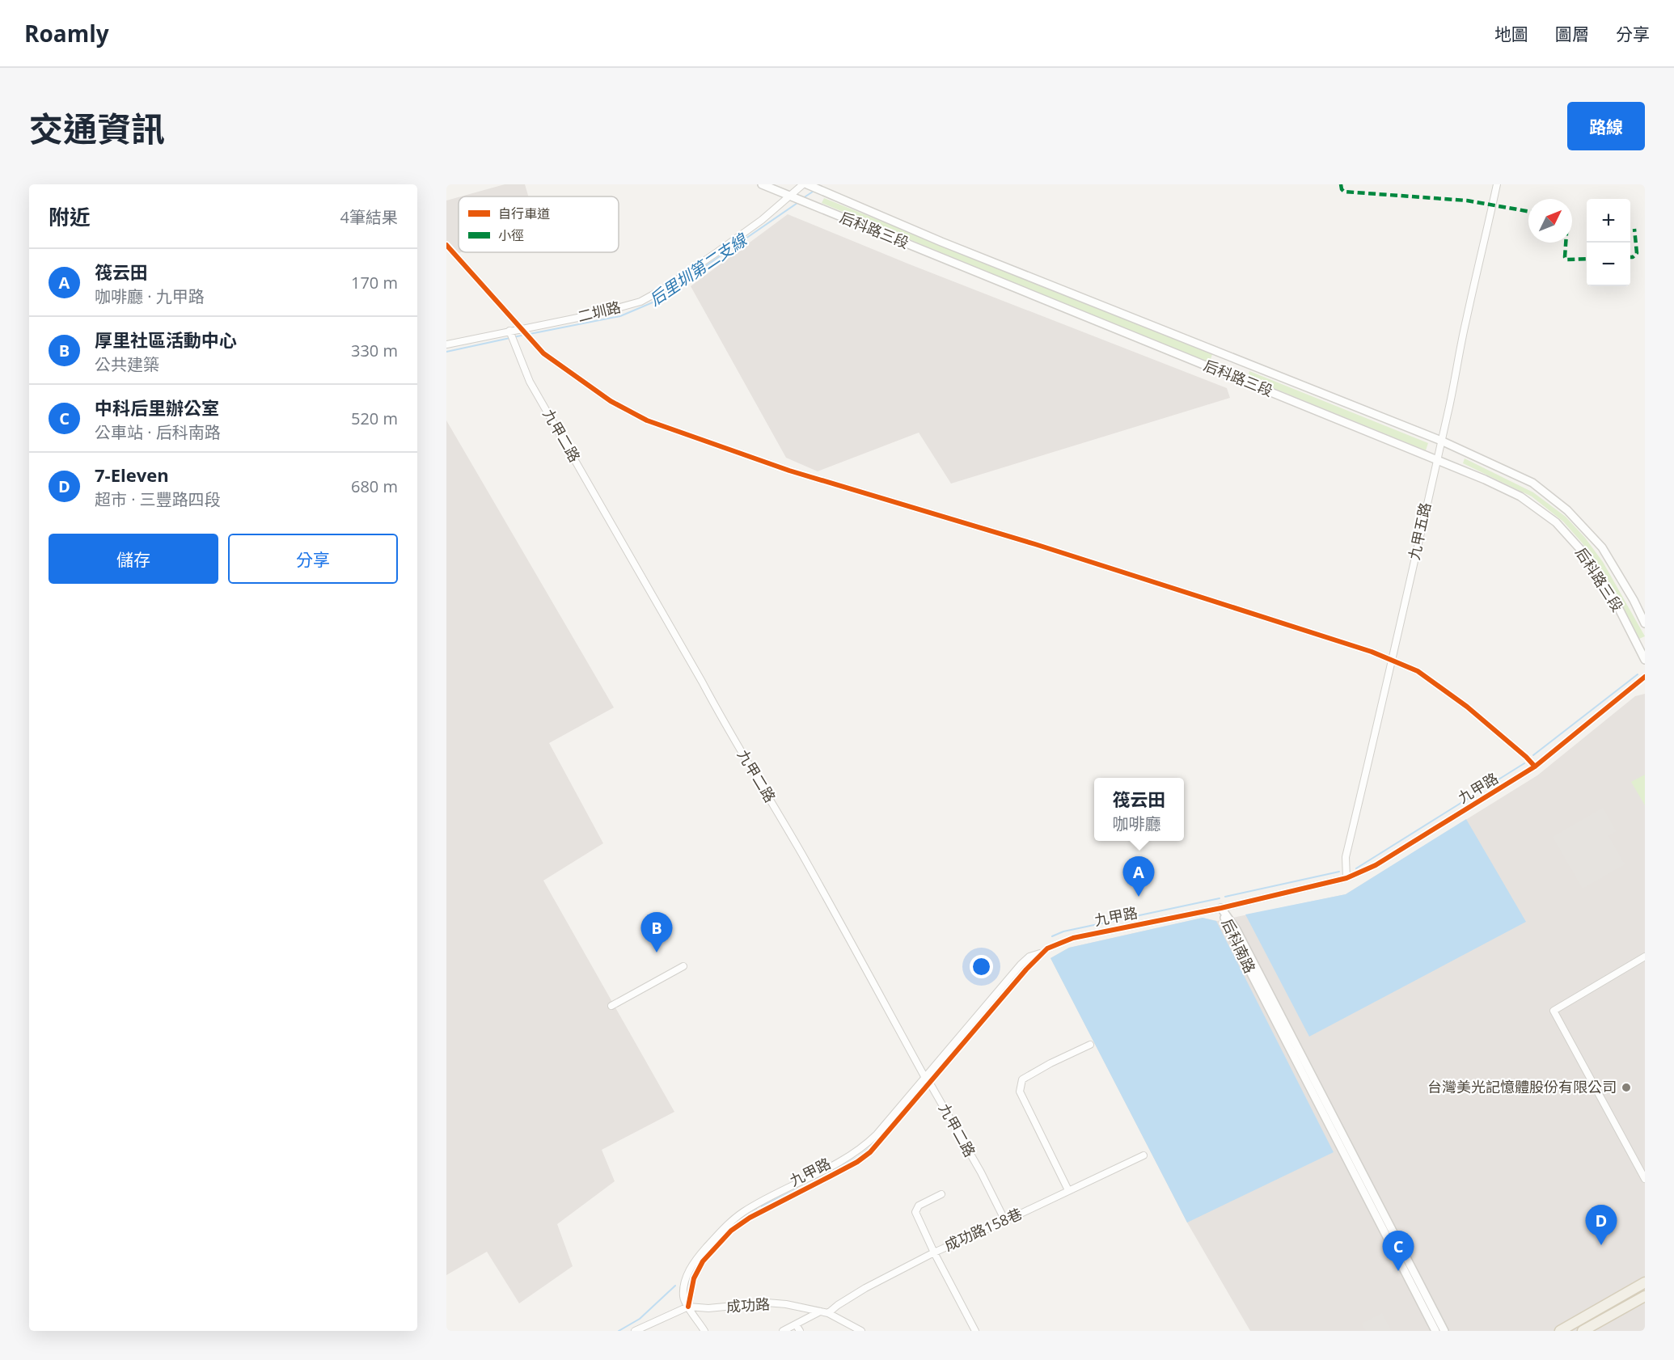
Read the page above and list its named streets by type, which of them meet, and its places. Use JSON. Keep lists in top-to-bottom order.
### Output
{
  "streets": {
    "street": [
      "后科路三段",
      "二圳路",
      "九甲二路",
      "九甲五路",
      "九甲路",
      "后科南路",
      "成功路158巷",
      "成功路"
    ]
  },
  "crossings": [
    ["后科路三段", "二圳路"],
    ["后科路三段", "九甲五路"],
    ["二圳路", "九甲二路"],
    ["九甲二路", "九甲路"],
    ["九甲二路", "成功路158巷"],
    ["九甲五路", "九甲路"],
    ["九甲路", "后科南路"],
    ["九甲路", "成功路"],
    ["成功路158巷", "成功路"]
  ],
  "water": ["后里圳第二支線"],
  "places": ["台灣美光記憶體股份有限公司"],
  "legend": ["自行車道", "小徑"],
  "north": "top right",
  "page": {
    "header": "Roamly",
    "nav": ["地圖", "圖層", "分享"],
    "title": "交通資訊",
    "buttons": [
      "路線",
      ["儲存", "分享"]
    ],
    "heading": ["附近", "4筆結果"],
    "map_buttons": ["+", "−"],
    "list": [
      {
        "mark": "A",
        "name": "筏云田",
        "note": "咖啡廳 · 九甲路",
        "value": "170 m"
      },
      {
        "mark": "B",
        "name": "厚里社區活動中心",
        "note": "公共建築",
        "value": "330 m"
      },
      {
        "mark": "C",
        "name": "中科后里辦公室",
        "note": "公車站 · 后科南路",
        "value": "520 m"
      },
      {
        "mark": "D",
        "name": "7-Eleven",
        "note": "超市 · 三豐路四段",
        "value": "680 m"
      }
    ],
    "popup": ["筏云田", "咖啡廳"],
    "pins": [
      "A",
      "B",
      "D",
      "C"
    ]
  }
}
